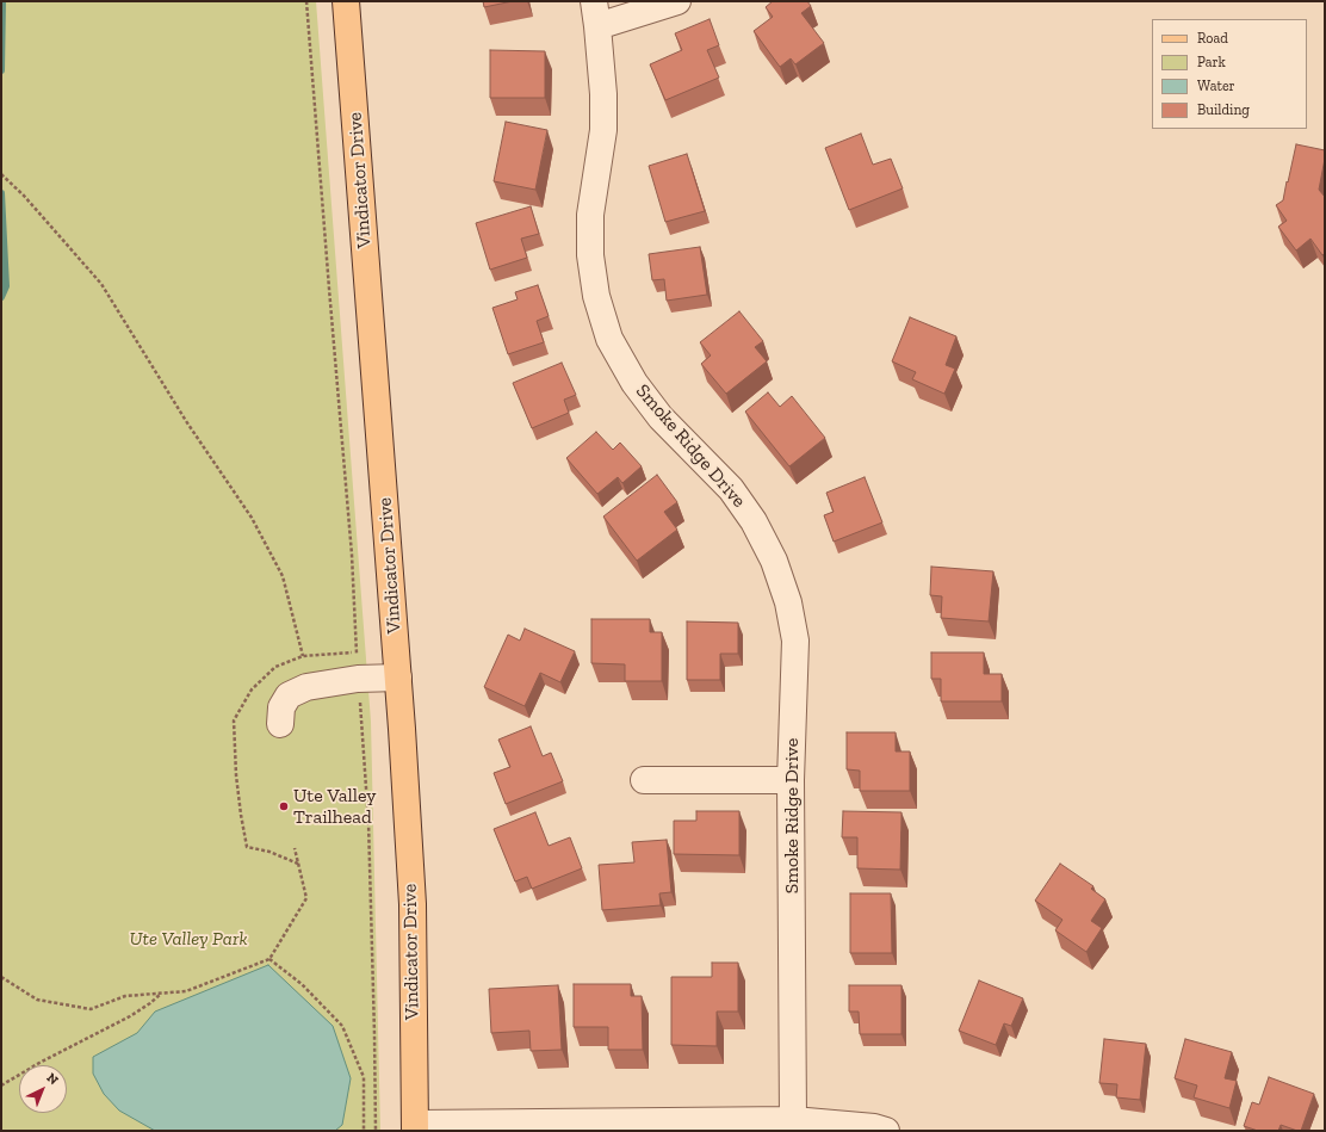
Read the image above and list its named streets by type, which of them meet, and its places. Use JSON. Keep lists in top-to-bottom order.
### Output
{
  "streets": {
    "main road": ["Vindicator Drive"],
    "street": ["Smoke Ridge Drive"]
  },
  "parks": ["Ute Valley Park"],
  "places": ["Ute Valley Trailhead"],
  "legend": [
    "Road",
    "Park",
    "Water",
    "Building"
  ],
  "north": "top right"
}
